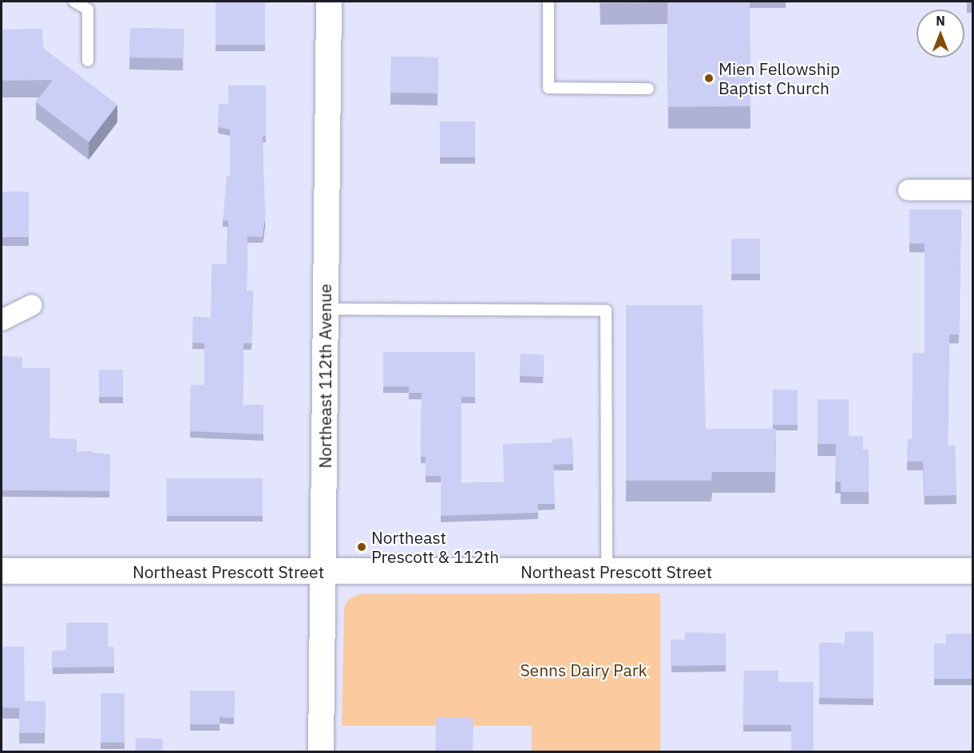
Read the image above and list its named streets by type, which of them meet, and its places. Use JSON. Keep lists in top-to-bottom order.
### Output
{
  "streets": {
    "street": ["Northeast 112th Avenue", "Northeast Prescott Street"]
  },
  "crossings": [
    ["Northeast 112th Avenue", "Northeast Prescott Street"]
  ],
  "parks": ["Senns Dairy Park"],
  "places": ["Mien Fellowship Baptist Church", "Northeast Prescott & 112th"],
  "north": "top"
}
